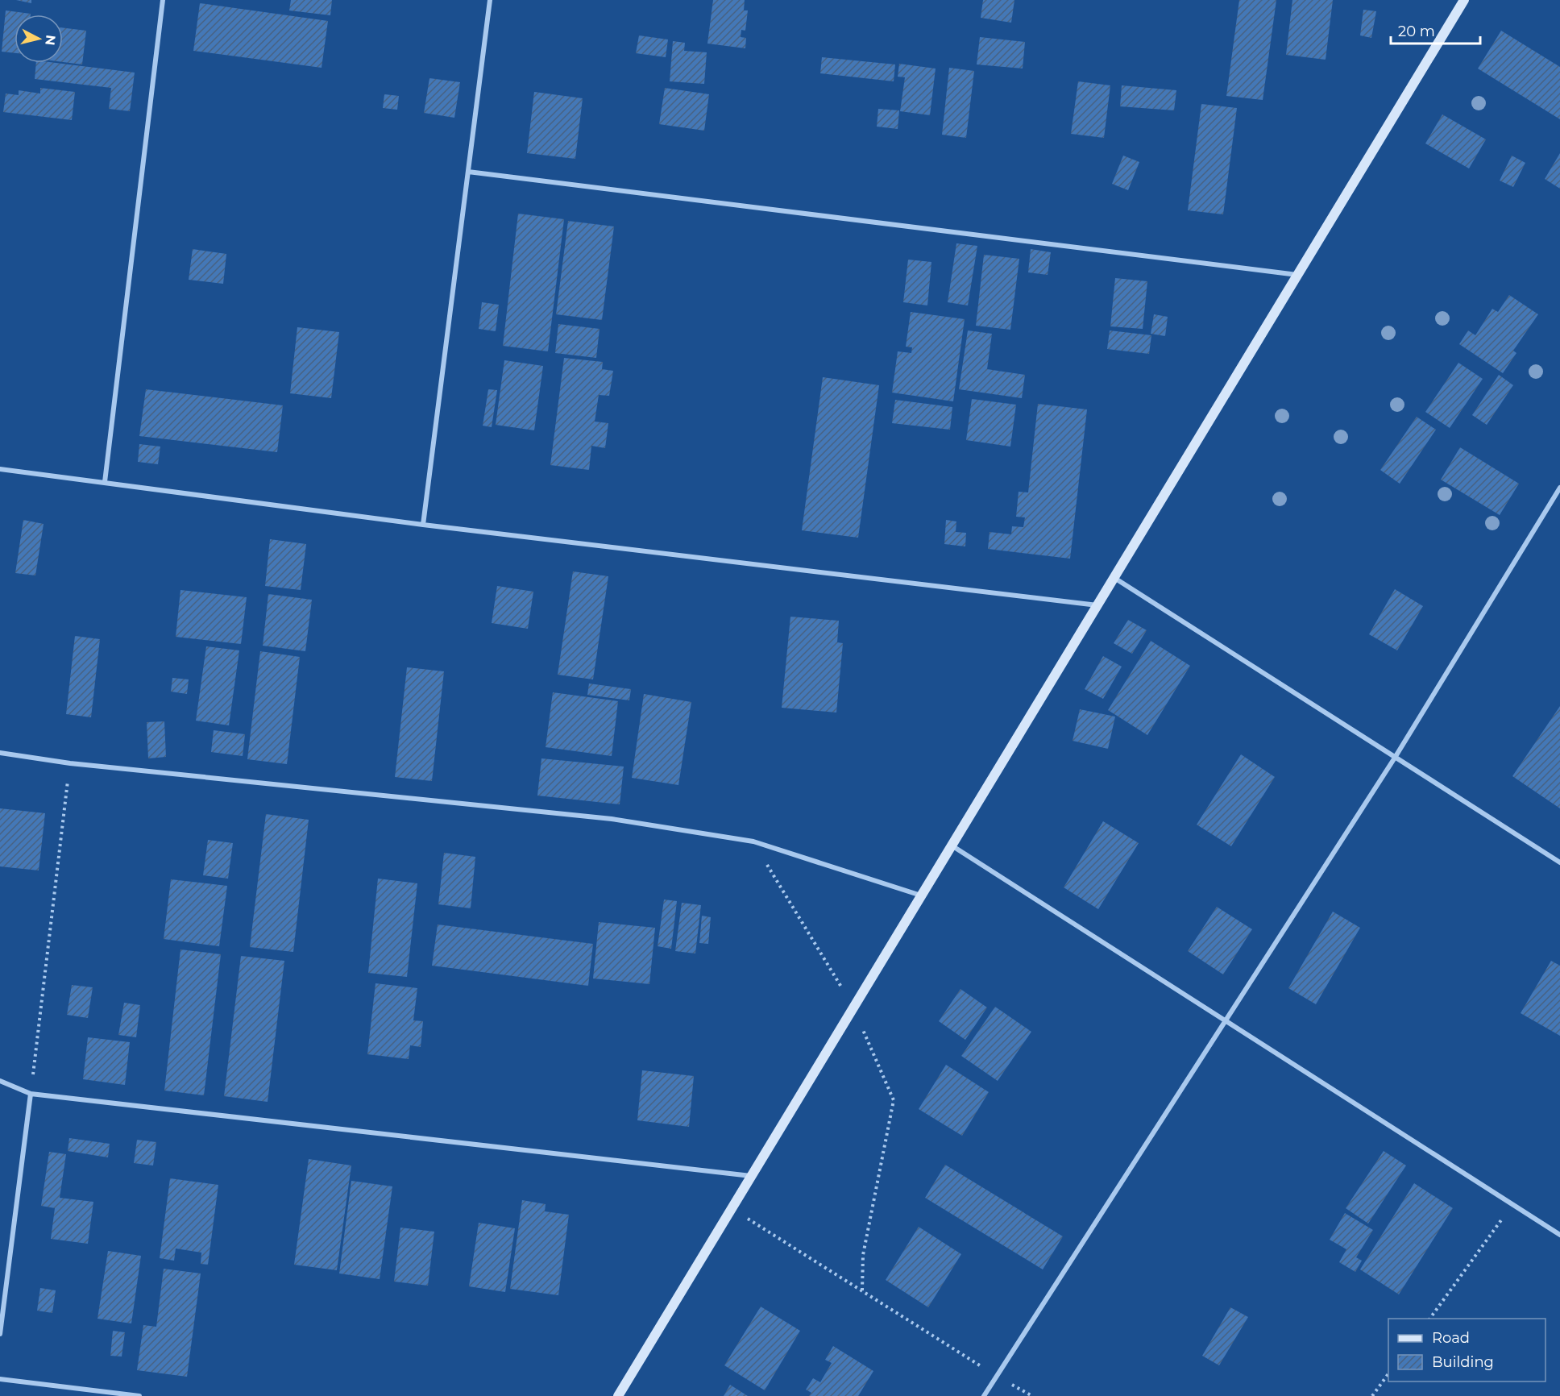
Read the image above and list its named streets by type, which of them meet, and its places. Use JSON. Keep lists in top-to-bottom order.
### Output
{
  "legend": ["Road", "Building"],
  "scale_bar": "20 m",
  "north": "right"
}
